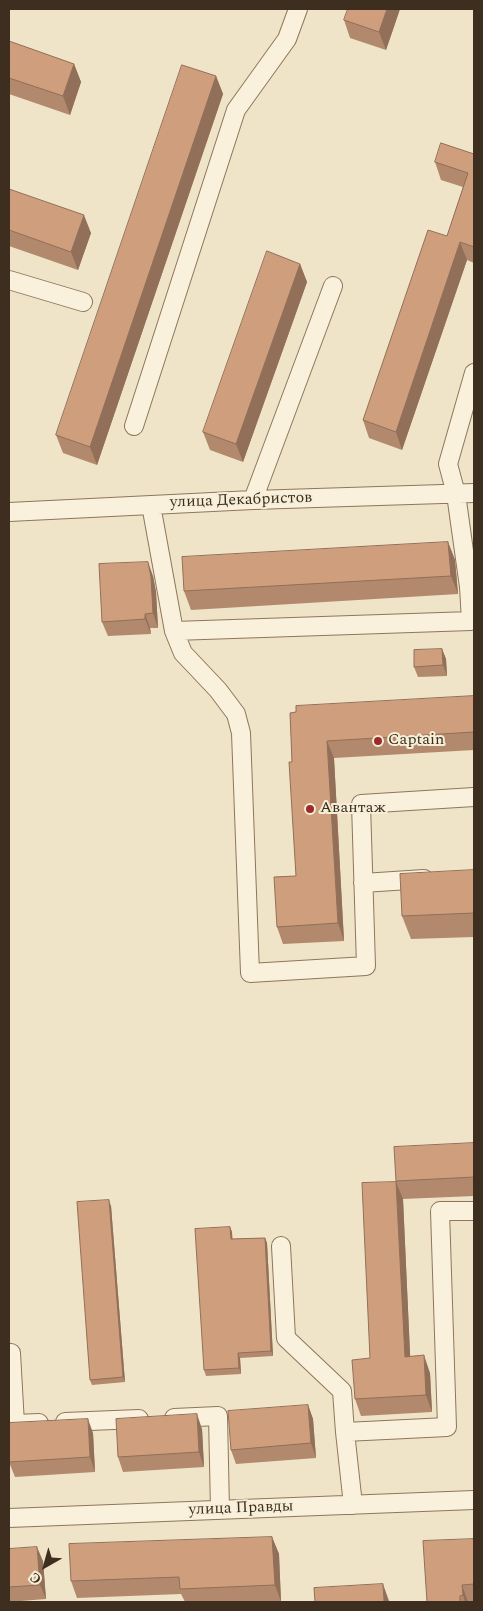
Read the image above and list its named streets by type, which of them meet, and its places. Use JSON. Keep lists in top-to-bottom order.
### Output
{
  "streets": {
    "street": ["улица Декабристов", "улица Правды"]
  },
  "places": ["Captain", "Авантаж"],
  "north": "bottom left"
}
